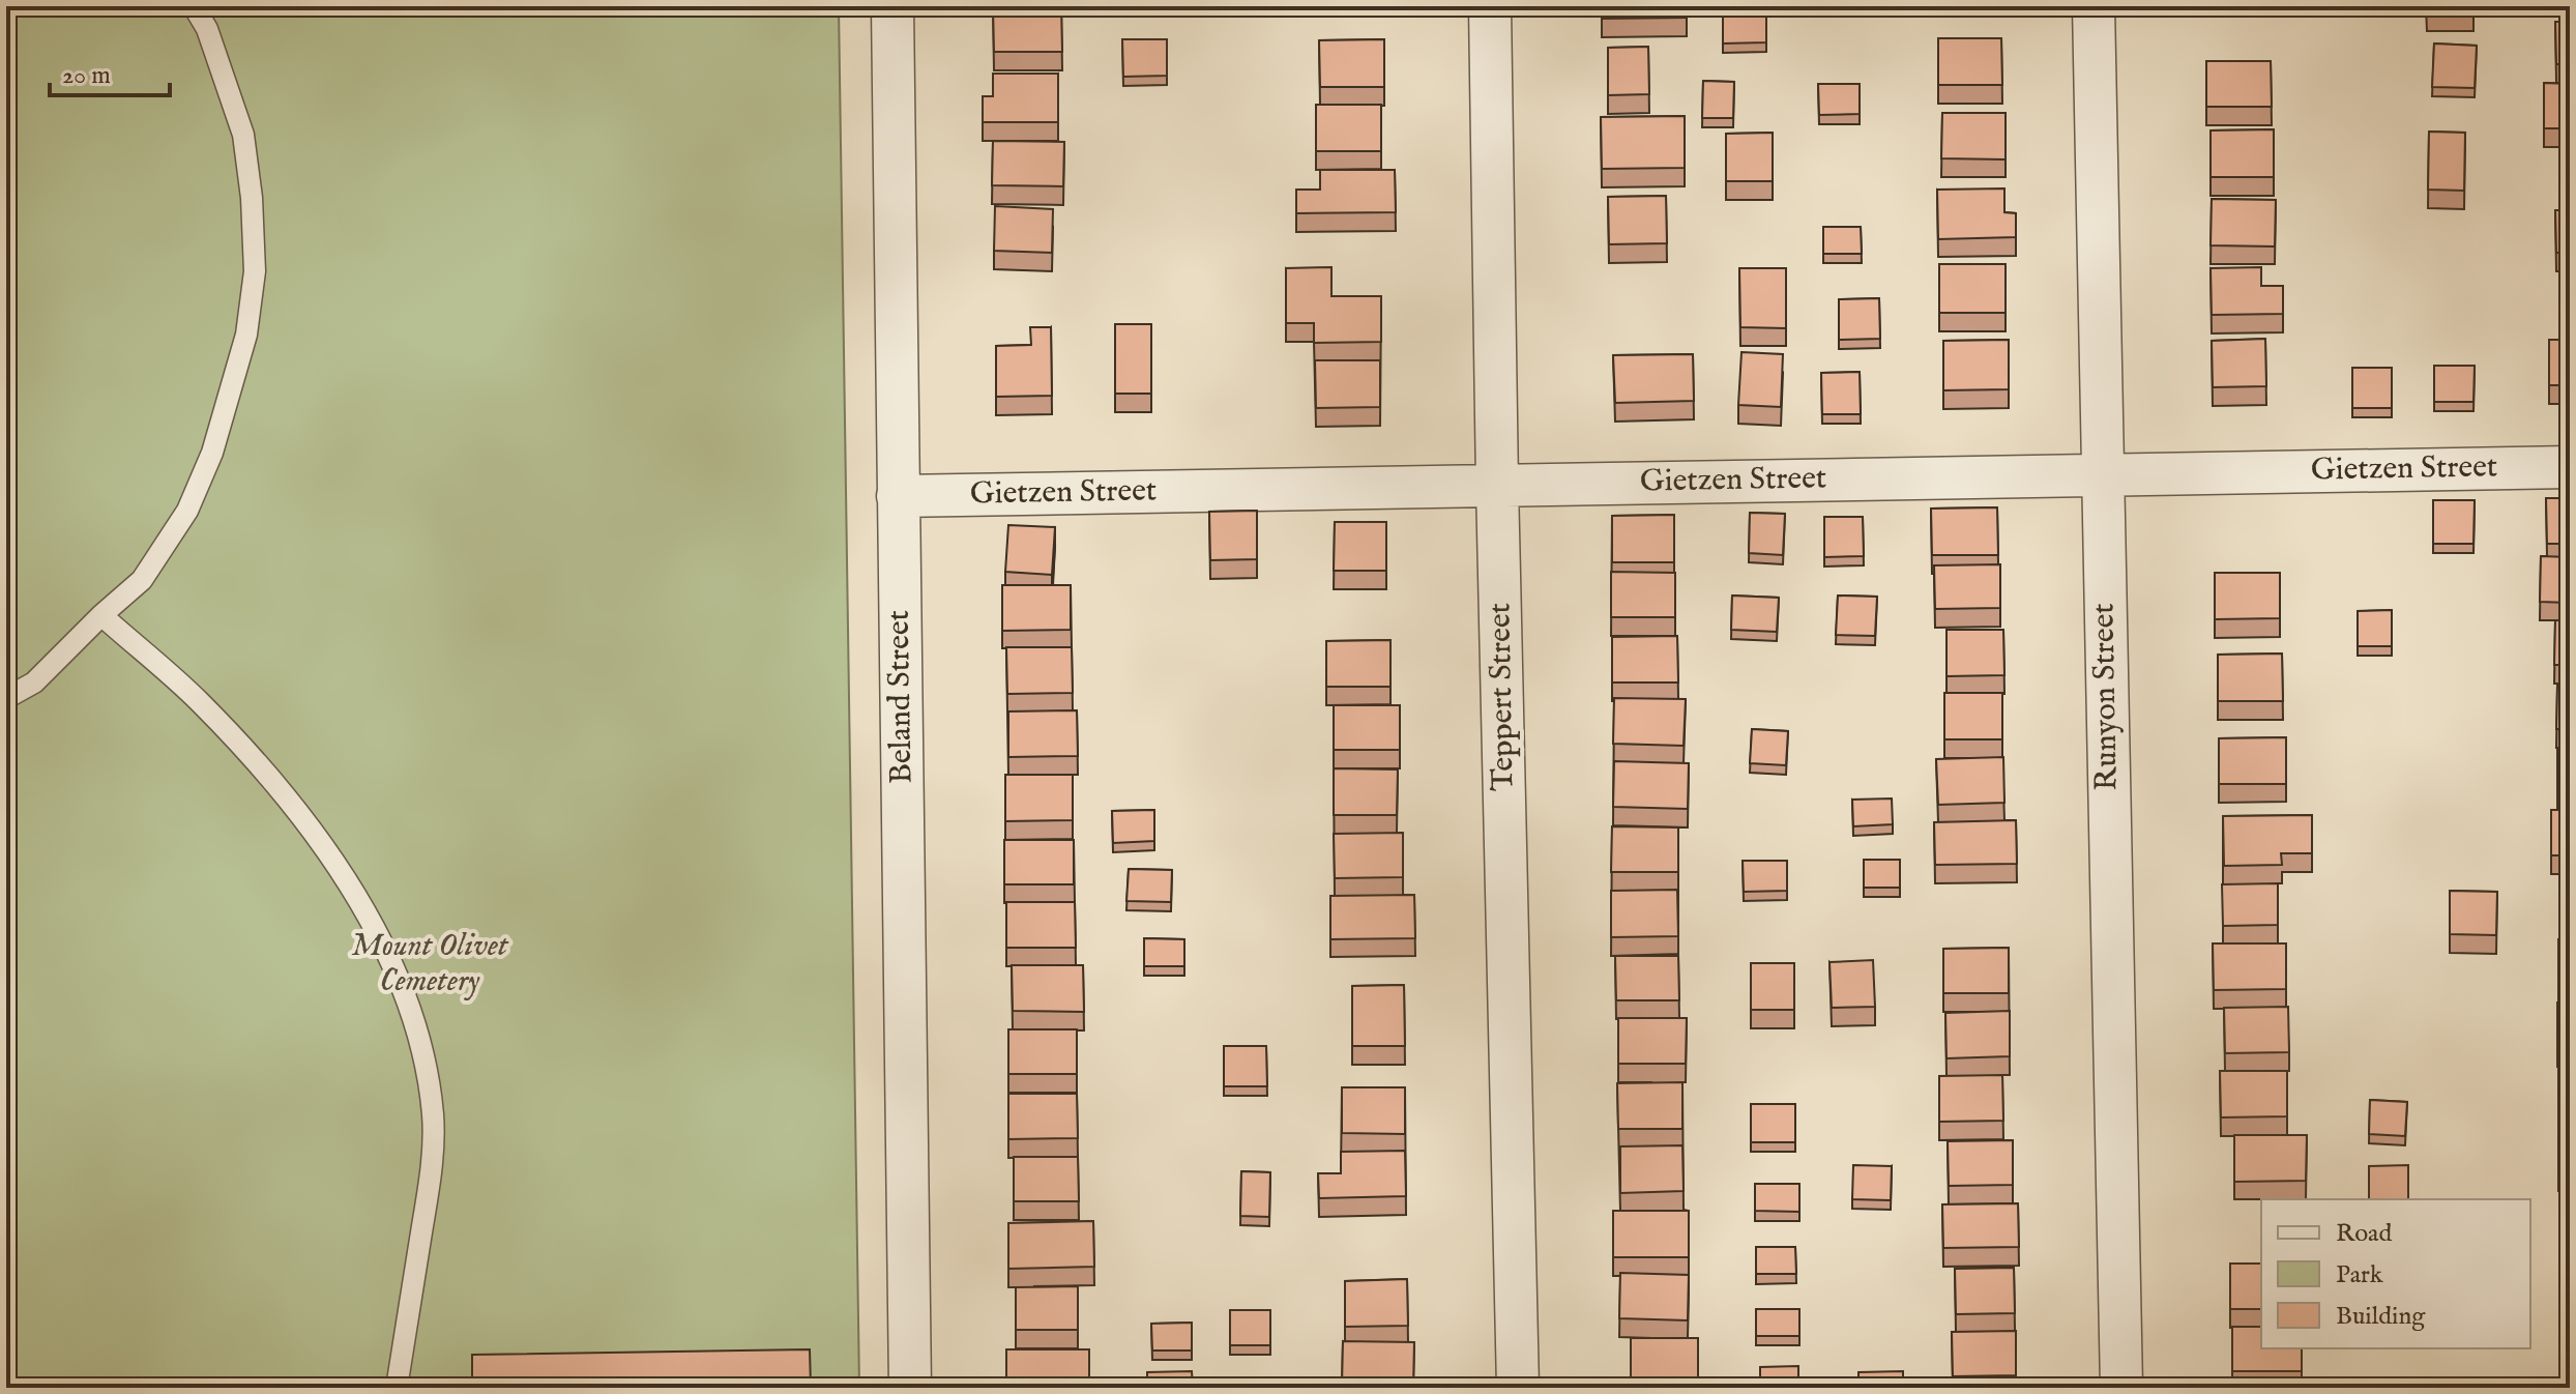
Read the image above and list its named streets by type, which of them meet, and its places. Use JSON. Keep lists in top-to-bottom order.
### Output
{
  "streets": {
    "street": [
      "Gietzen Street",
      "Beland Street",
      "Teppert Street",
      "Runyon Street"
    ]
  },
  "crossings": [
    ["Gietzen Street", "Beland Street"],
    ["Gietzen Street", "Teppert Street"],
    ["Gietzen Street", "Runyon Street"]
  ],
  "parks": ["Mount Olivet Cemetery"],
  "legend": ["Road", "Park", "Building"],
  "scale_bar": "20 m"
}
